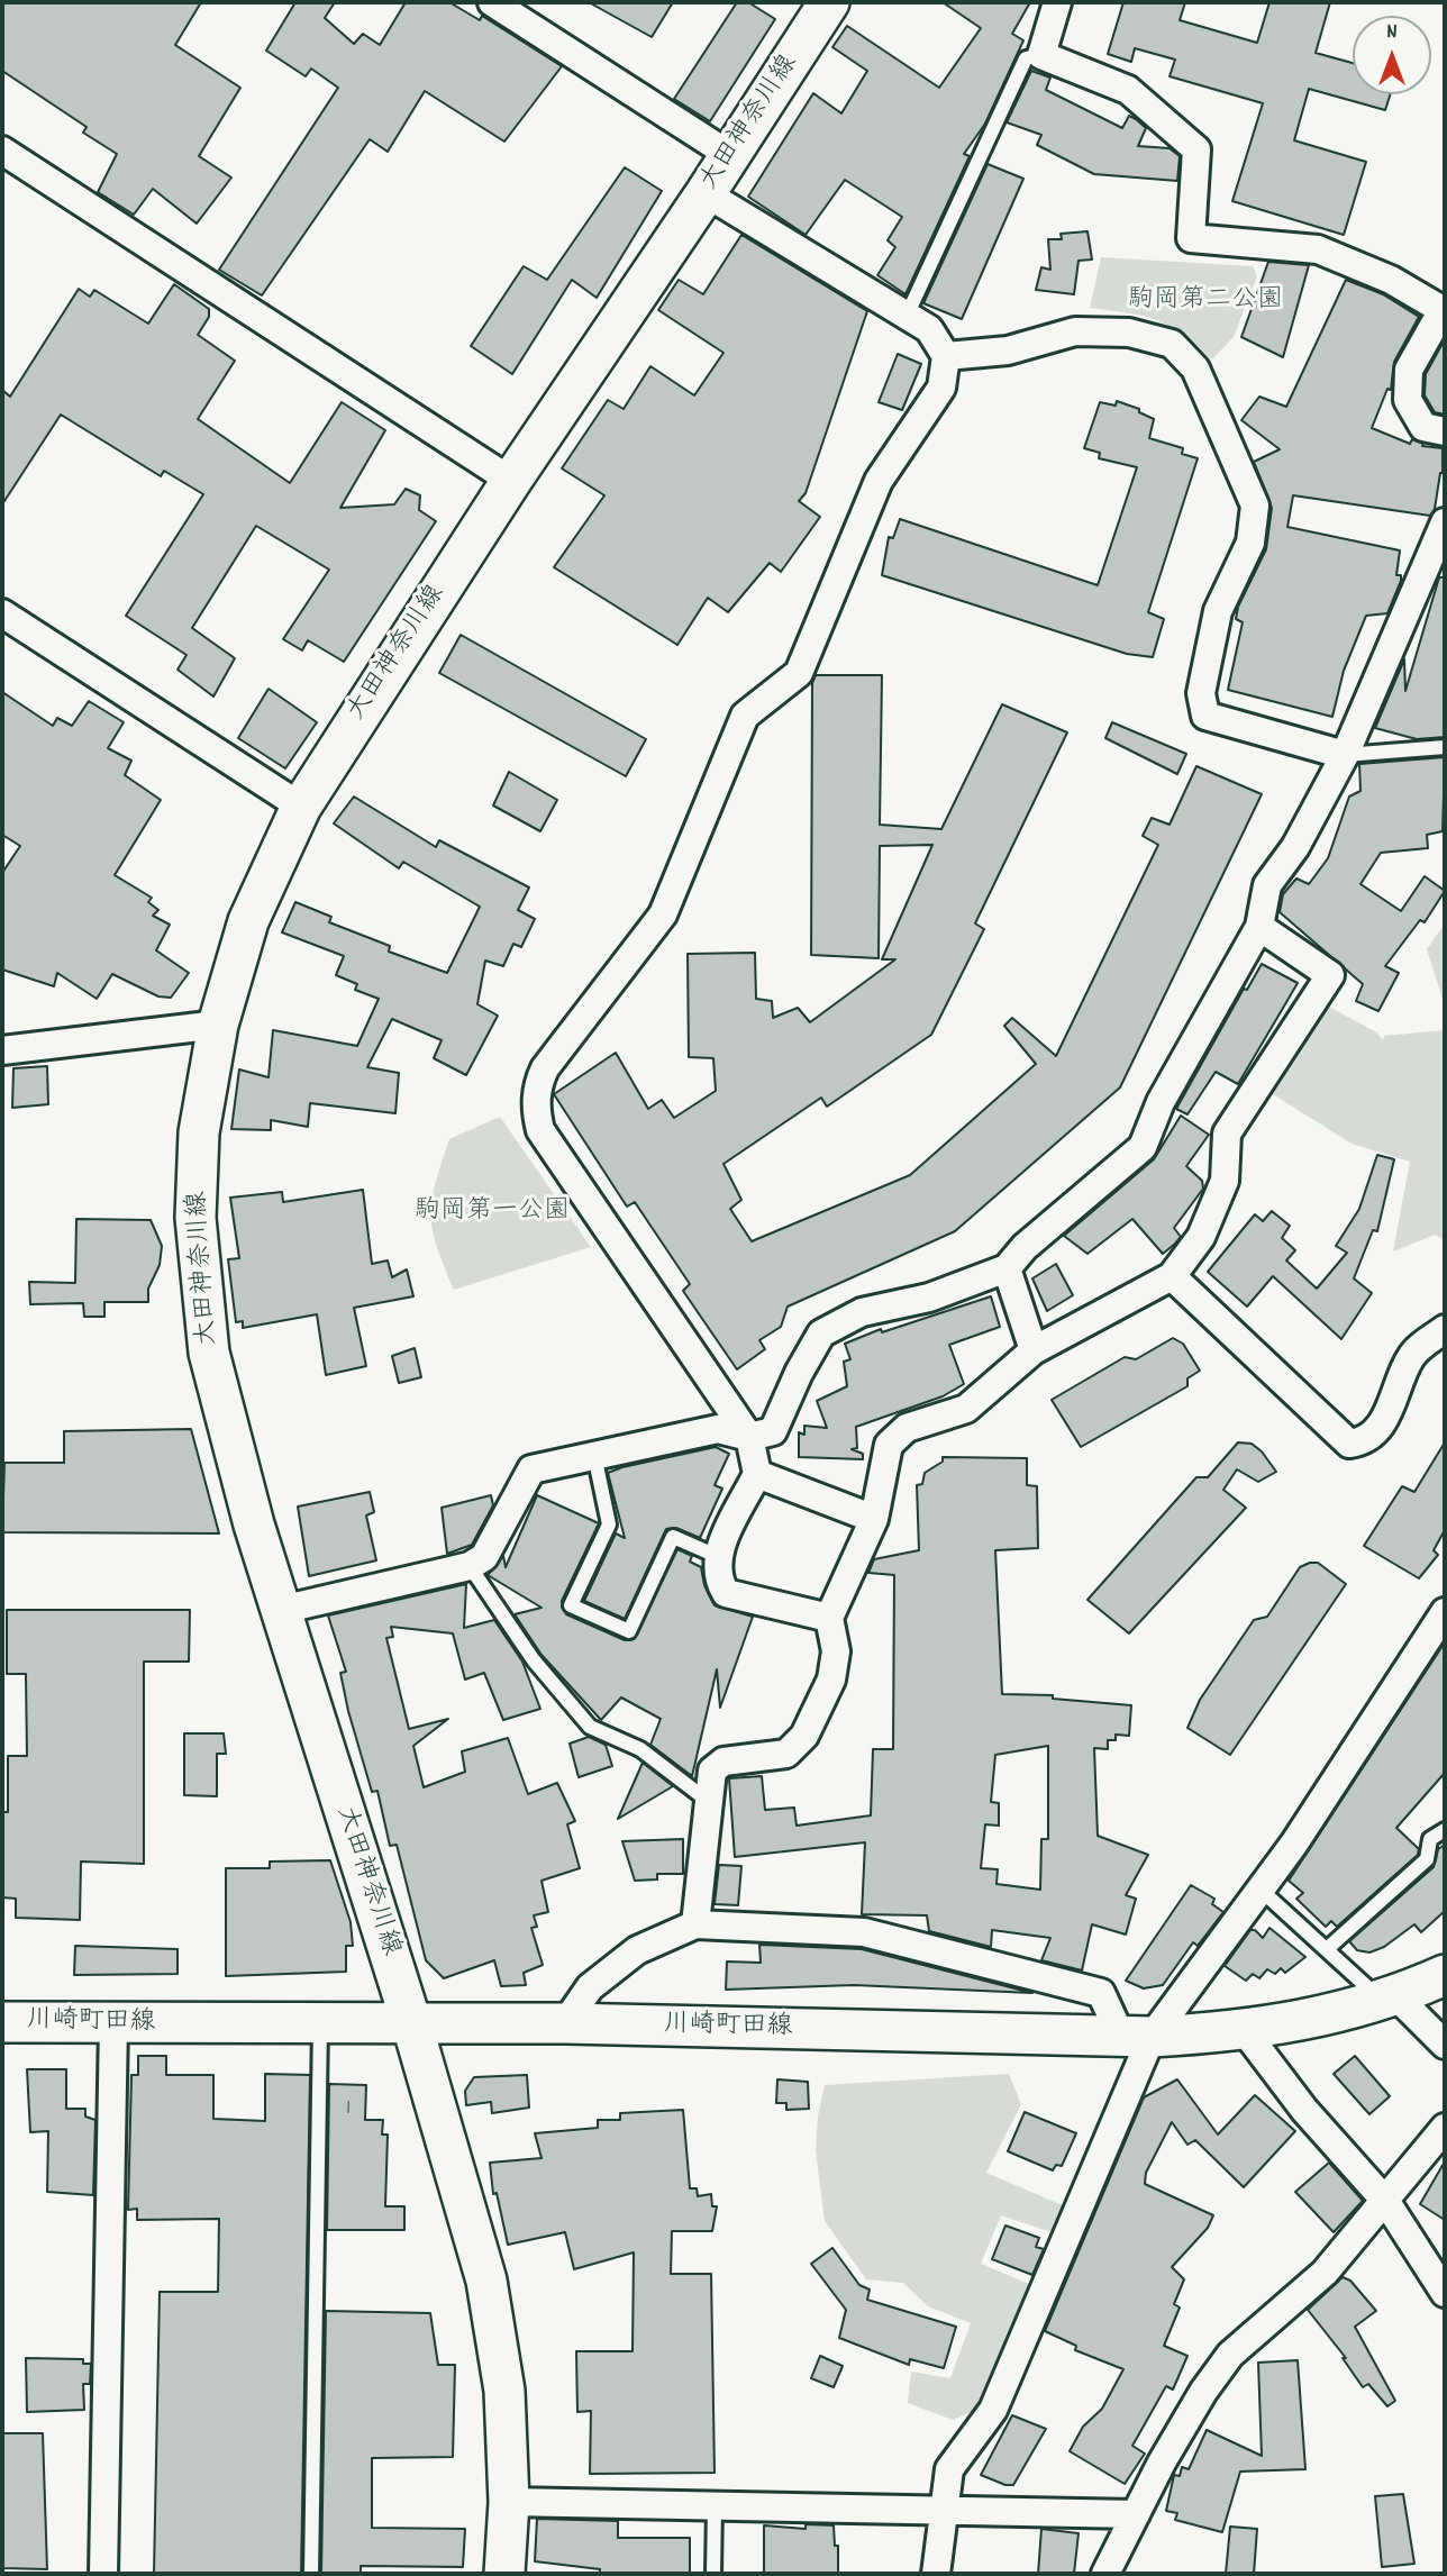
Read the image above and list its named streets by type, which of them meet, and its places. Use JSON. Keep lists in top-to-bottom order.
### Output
{
  "streets": {
    "main road": ["大田神奈川線", "川崎町田線"]
  },
  "crossings": [
    ["大田神奈川線", "川崎町田線"]
  ],
  "parks": ["駒岡第二公園", "駒岡第一公園"],
  "house_numbers": ["1"],
  "north": "top"
}
